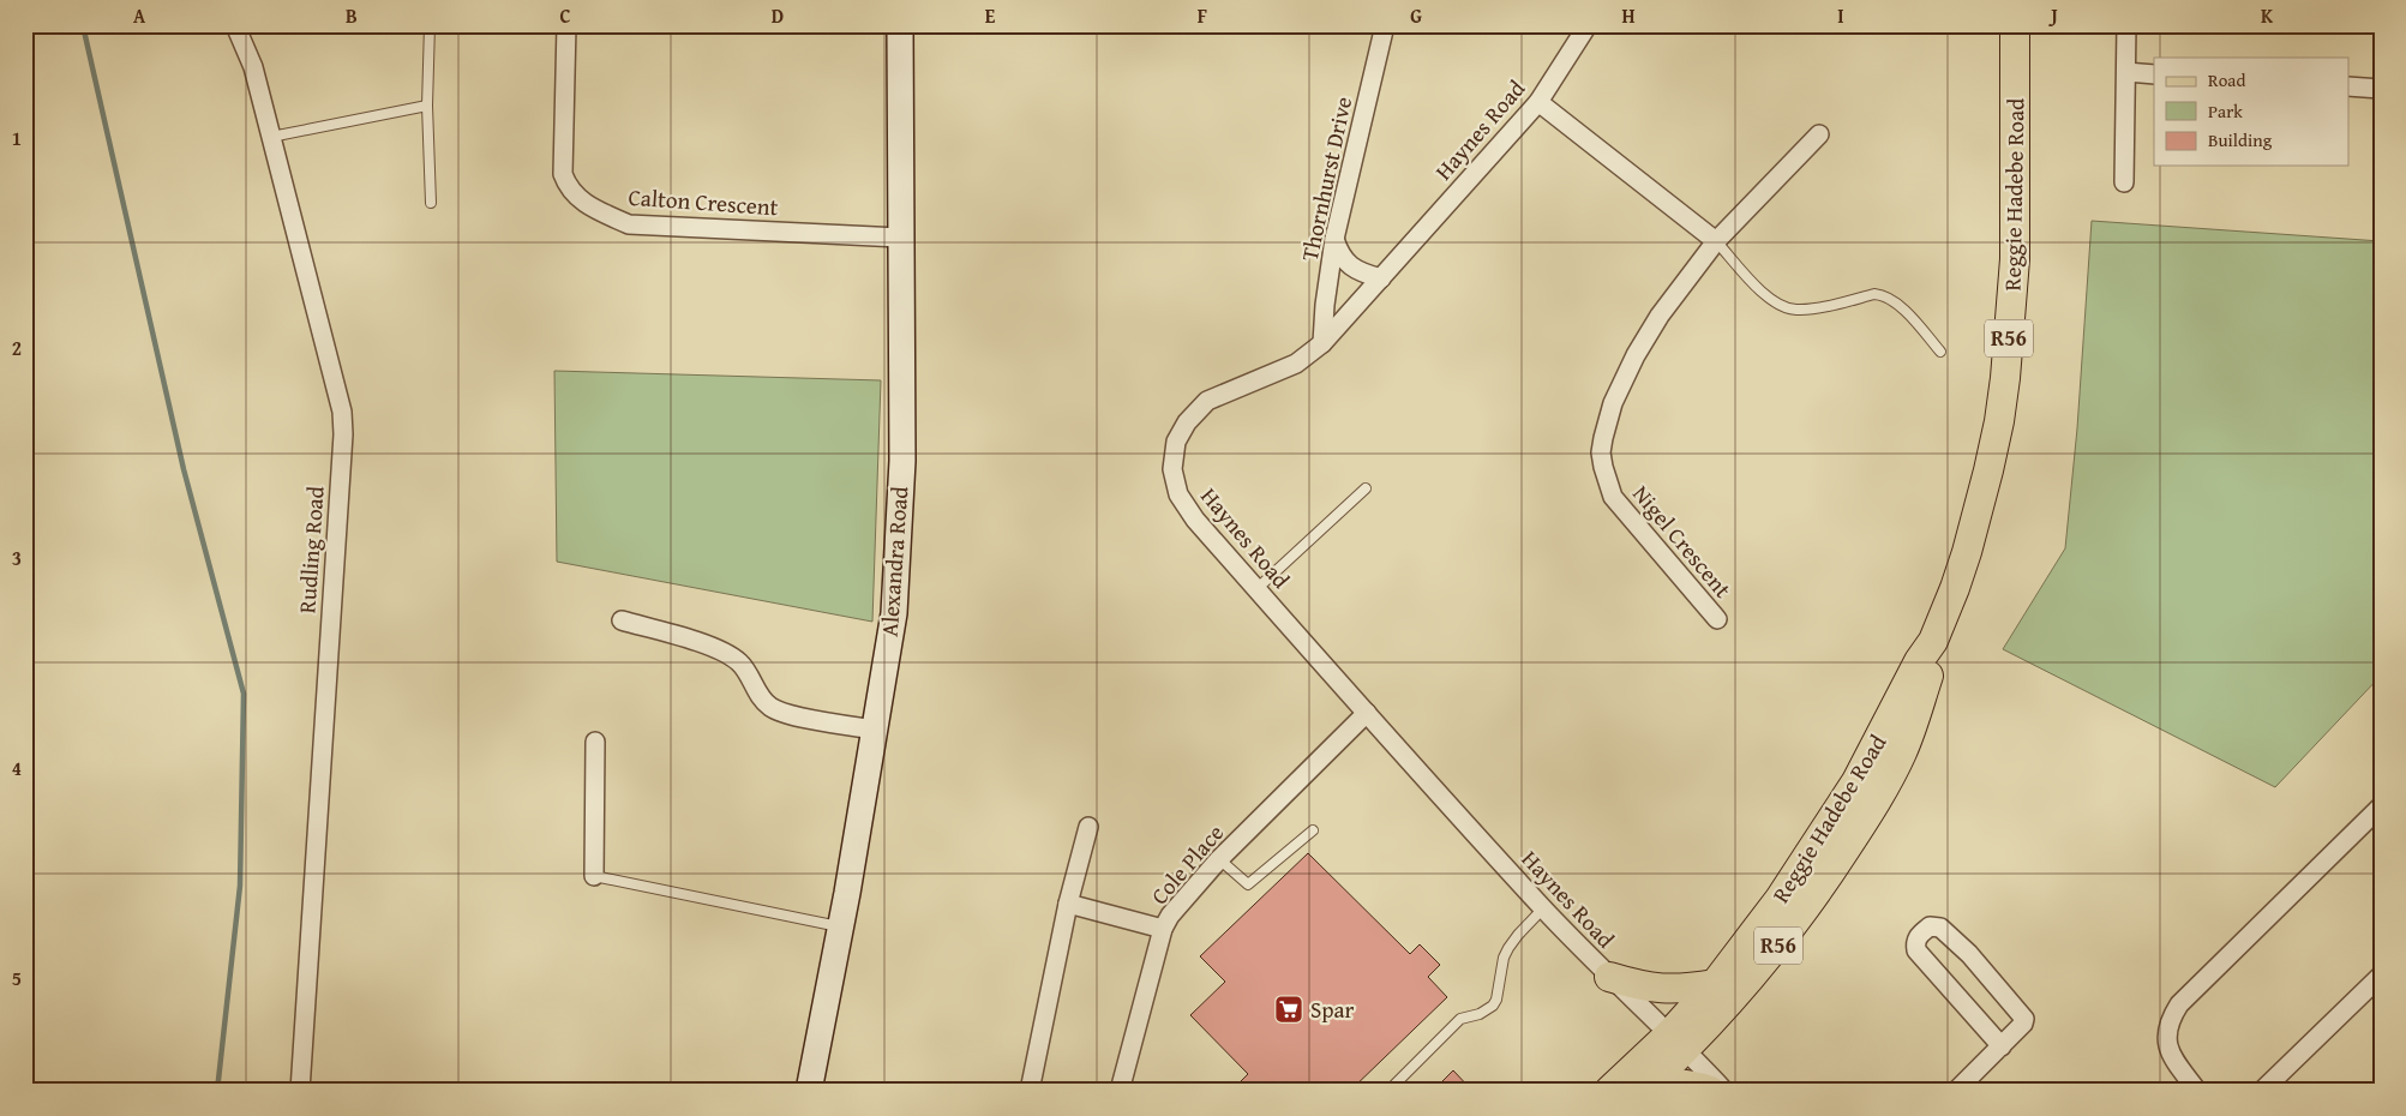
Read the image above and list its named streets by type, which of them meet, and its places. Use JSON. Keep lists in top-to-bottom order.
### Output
{
  "streets": {
    "main road": ["Reggie Hadebe Road", "R56"],
    "street": [
      "Haynes Road",
      "Thornhurst Drive",
      "Calton Crescent",
      "Nigel Crescent",
      "Rudling Road",
      "Alexandra Road",
      "Cole Place"
    ]
  },
  "crossings": [
    ["Haynes Road", "Thornhurst Drive"],
    ["Haynes Road", "Reggie Hadebe Road"],
    ["Haynes Road", "Cole Place"],
    ["Calton Crescent", "Alexandra Road"]
  ],
  "places": {
    "supermarket": ["Spar"]
  },
  "legend": ["Road", "Park", "Building"],
  "grid": {
    "columns": [
      "A",
      "B",
      "C",
      "D",
      "E",
      "F",
      "G",
      "H",
      "I",
      "J",
      "K"
    ],
    "rows": [
      "1",
      "2",
      "3",
      "4",
      "5"
    ]
  }
}
